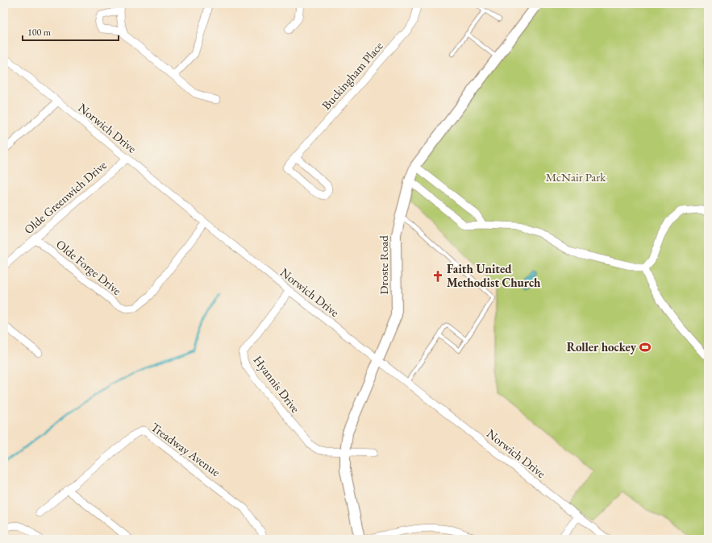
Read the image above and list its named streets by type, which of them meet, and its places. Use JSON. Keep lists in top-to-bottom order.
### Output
{
  "streets": {
    "street": [
      "Buckingham Place",
      "Norwich Drive",
      "Olde Greenwich Drive",
      "Droste Road",
      "Olde Forge Drive",
      "Hyannis Drive",
      "Treadway Avenue"
    ]
  },
  "crossings": [
    ["Norwich Drive", "Olde Greenwich Drive"],
    ["Norwich Drive", "Droste Road"],
    ["Norwich Drive", "Olde Forge Drive"],
    ["Norwich Drive", "Hyannis Drive"],
    ["Olde Greenwich Drive", "Olde Forge Drive"],
    ["Droste Road", "Hyannis Drive"]
  ],
  "parks": ["McNair Park"],
  "places": {
    "church": ["Faith United Methodist Church"],
    "sports": ["Roller hockey"]
  },
  "scale_bar": "100 m"
}
